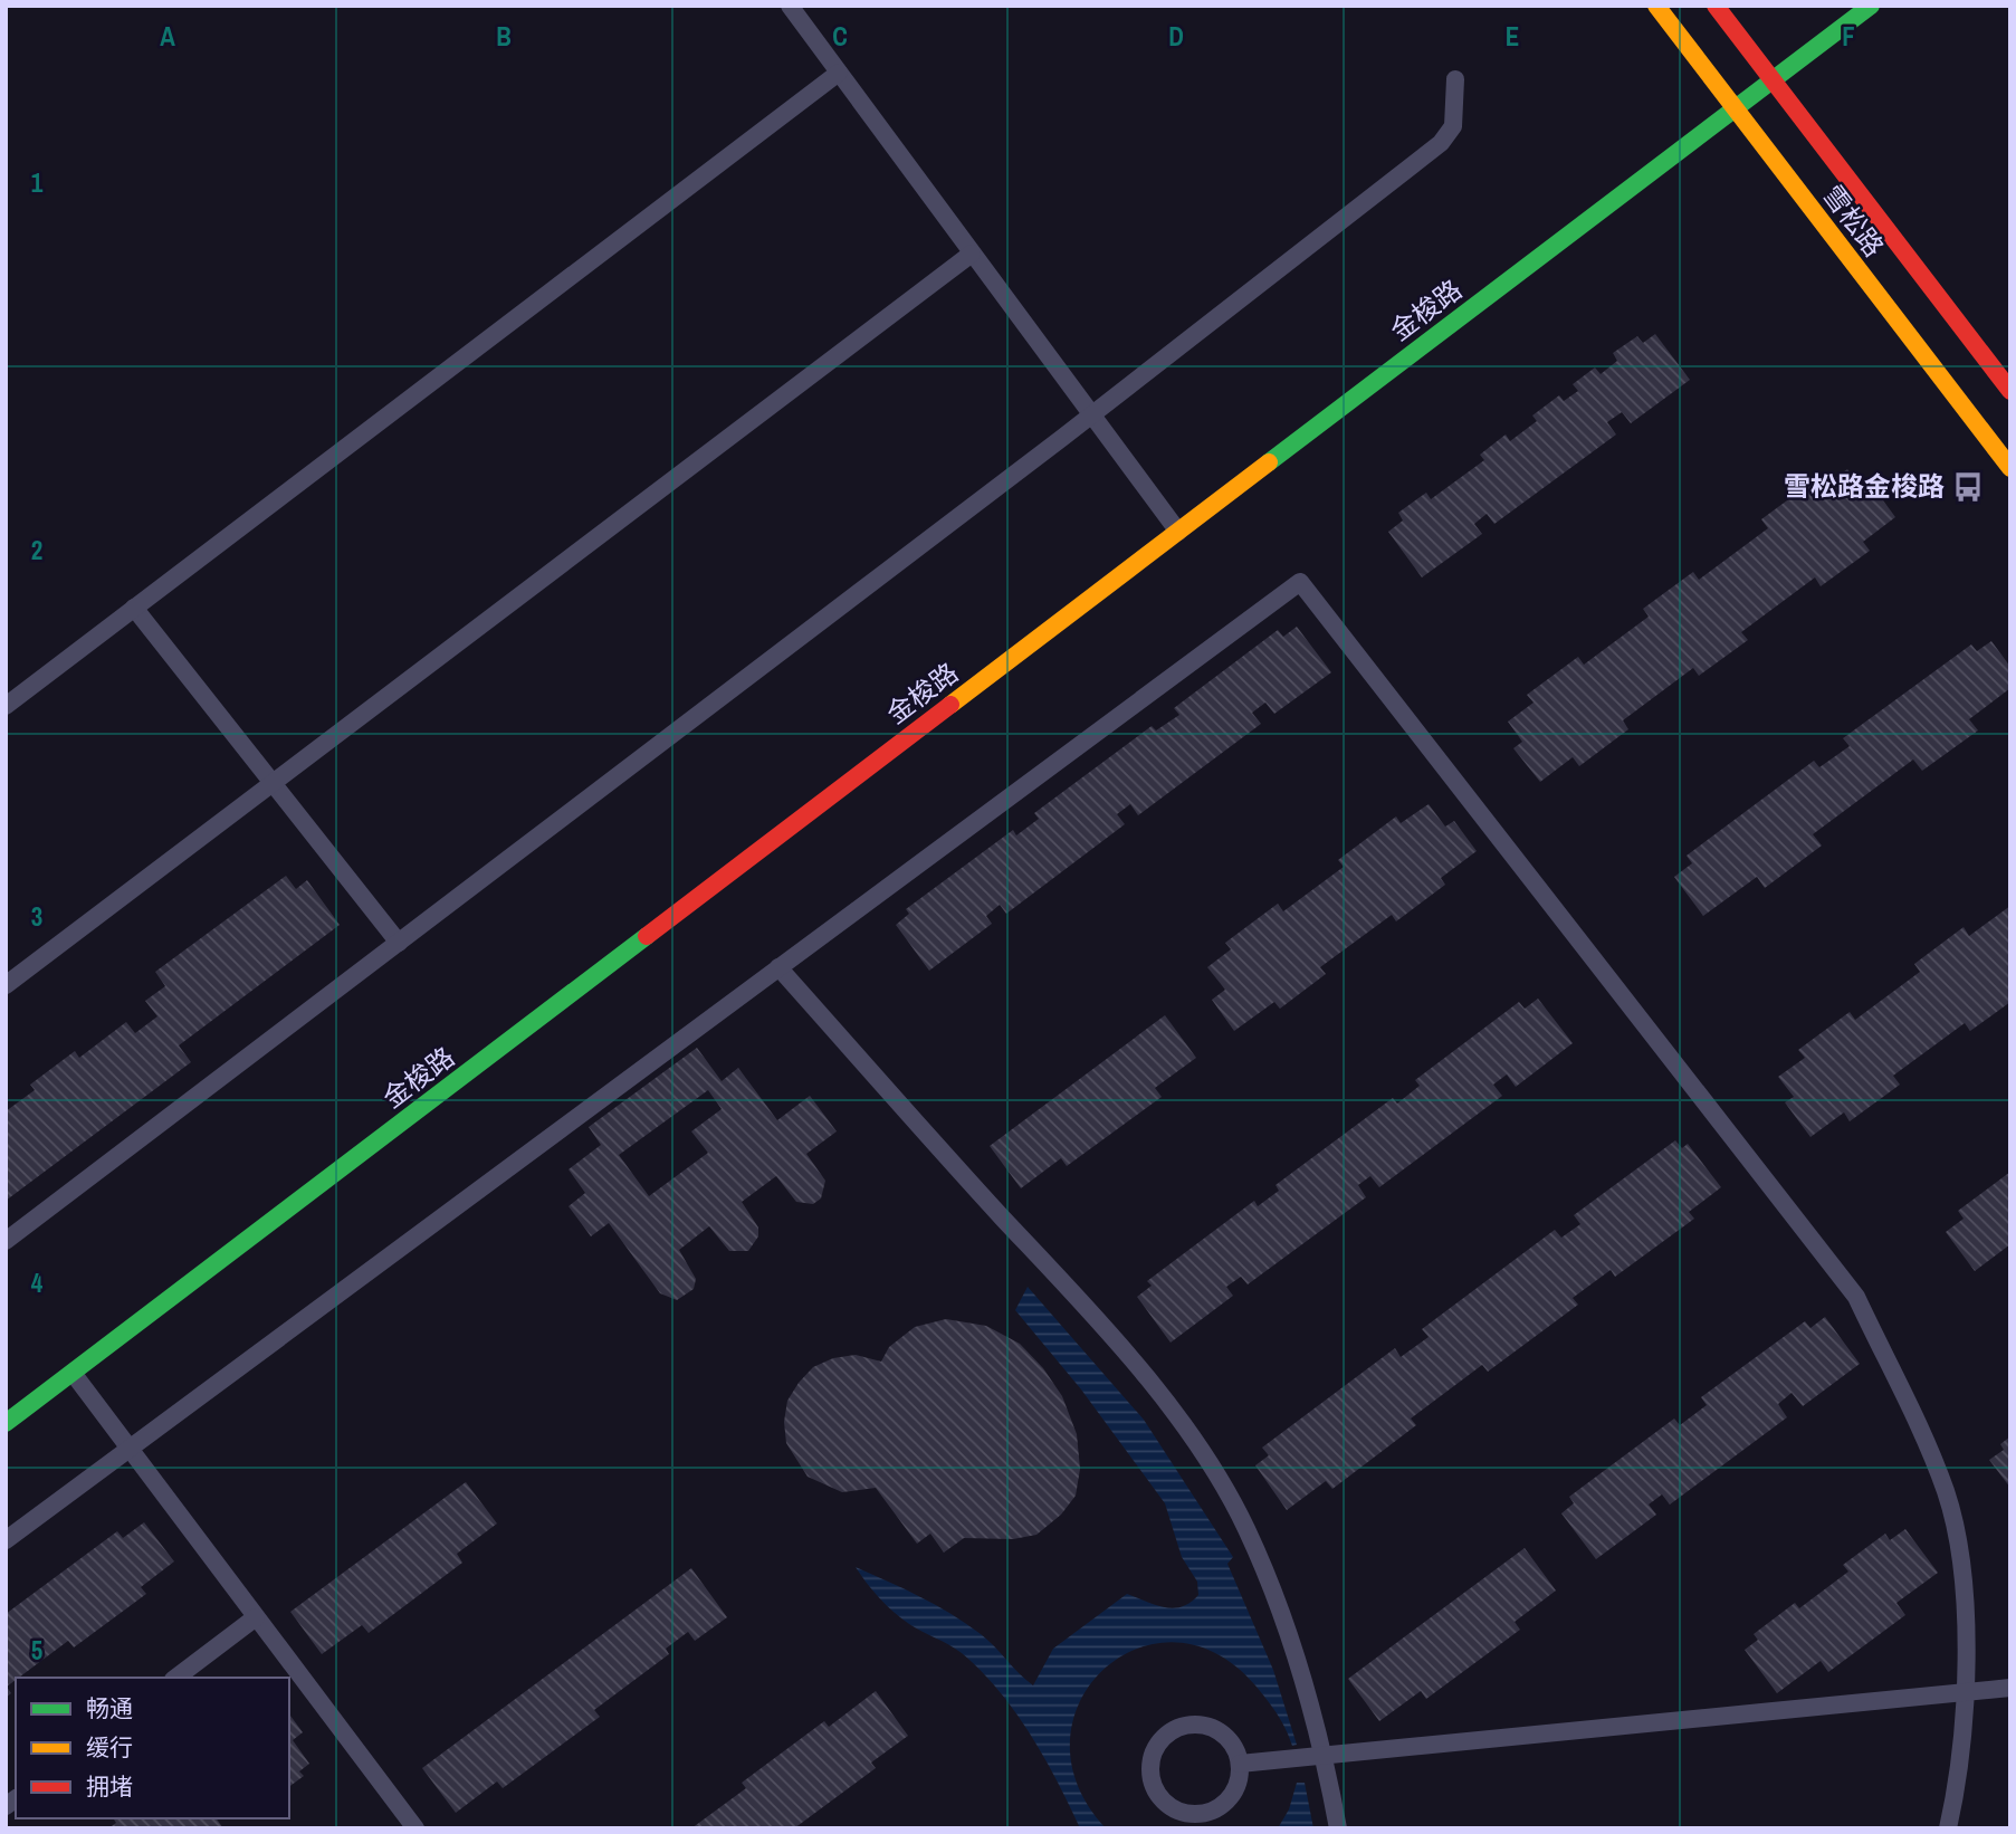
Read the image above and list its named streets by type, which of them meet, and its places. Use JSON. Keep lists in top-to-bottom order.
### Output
{
  "streets": {
    "street": ["雪松路", "金梭路"]
  },
  "crossings": [
    ["雪松路", "金梭路"]
  ],
  "places": {
    "bus stop": ["雪松路金梭路"]
  },
  "legend": ["畅通", "缓行", "拥堵"],
  "grid": {
    "columns": [
      "A",
      "B",
      "C",
      "D",
      "E",
      "F"
    ],
    "rows": [
      "1",
      "2",
      "3",
      "4",
      "5"
    ]
  }
}
